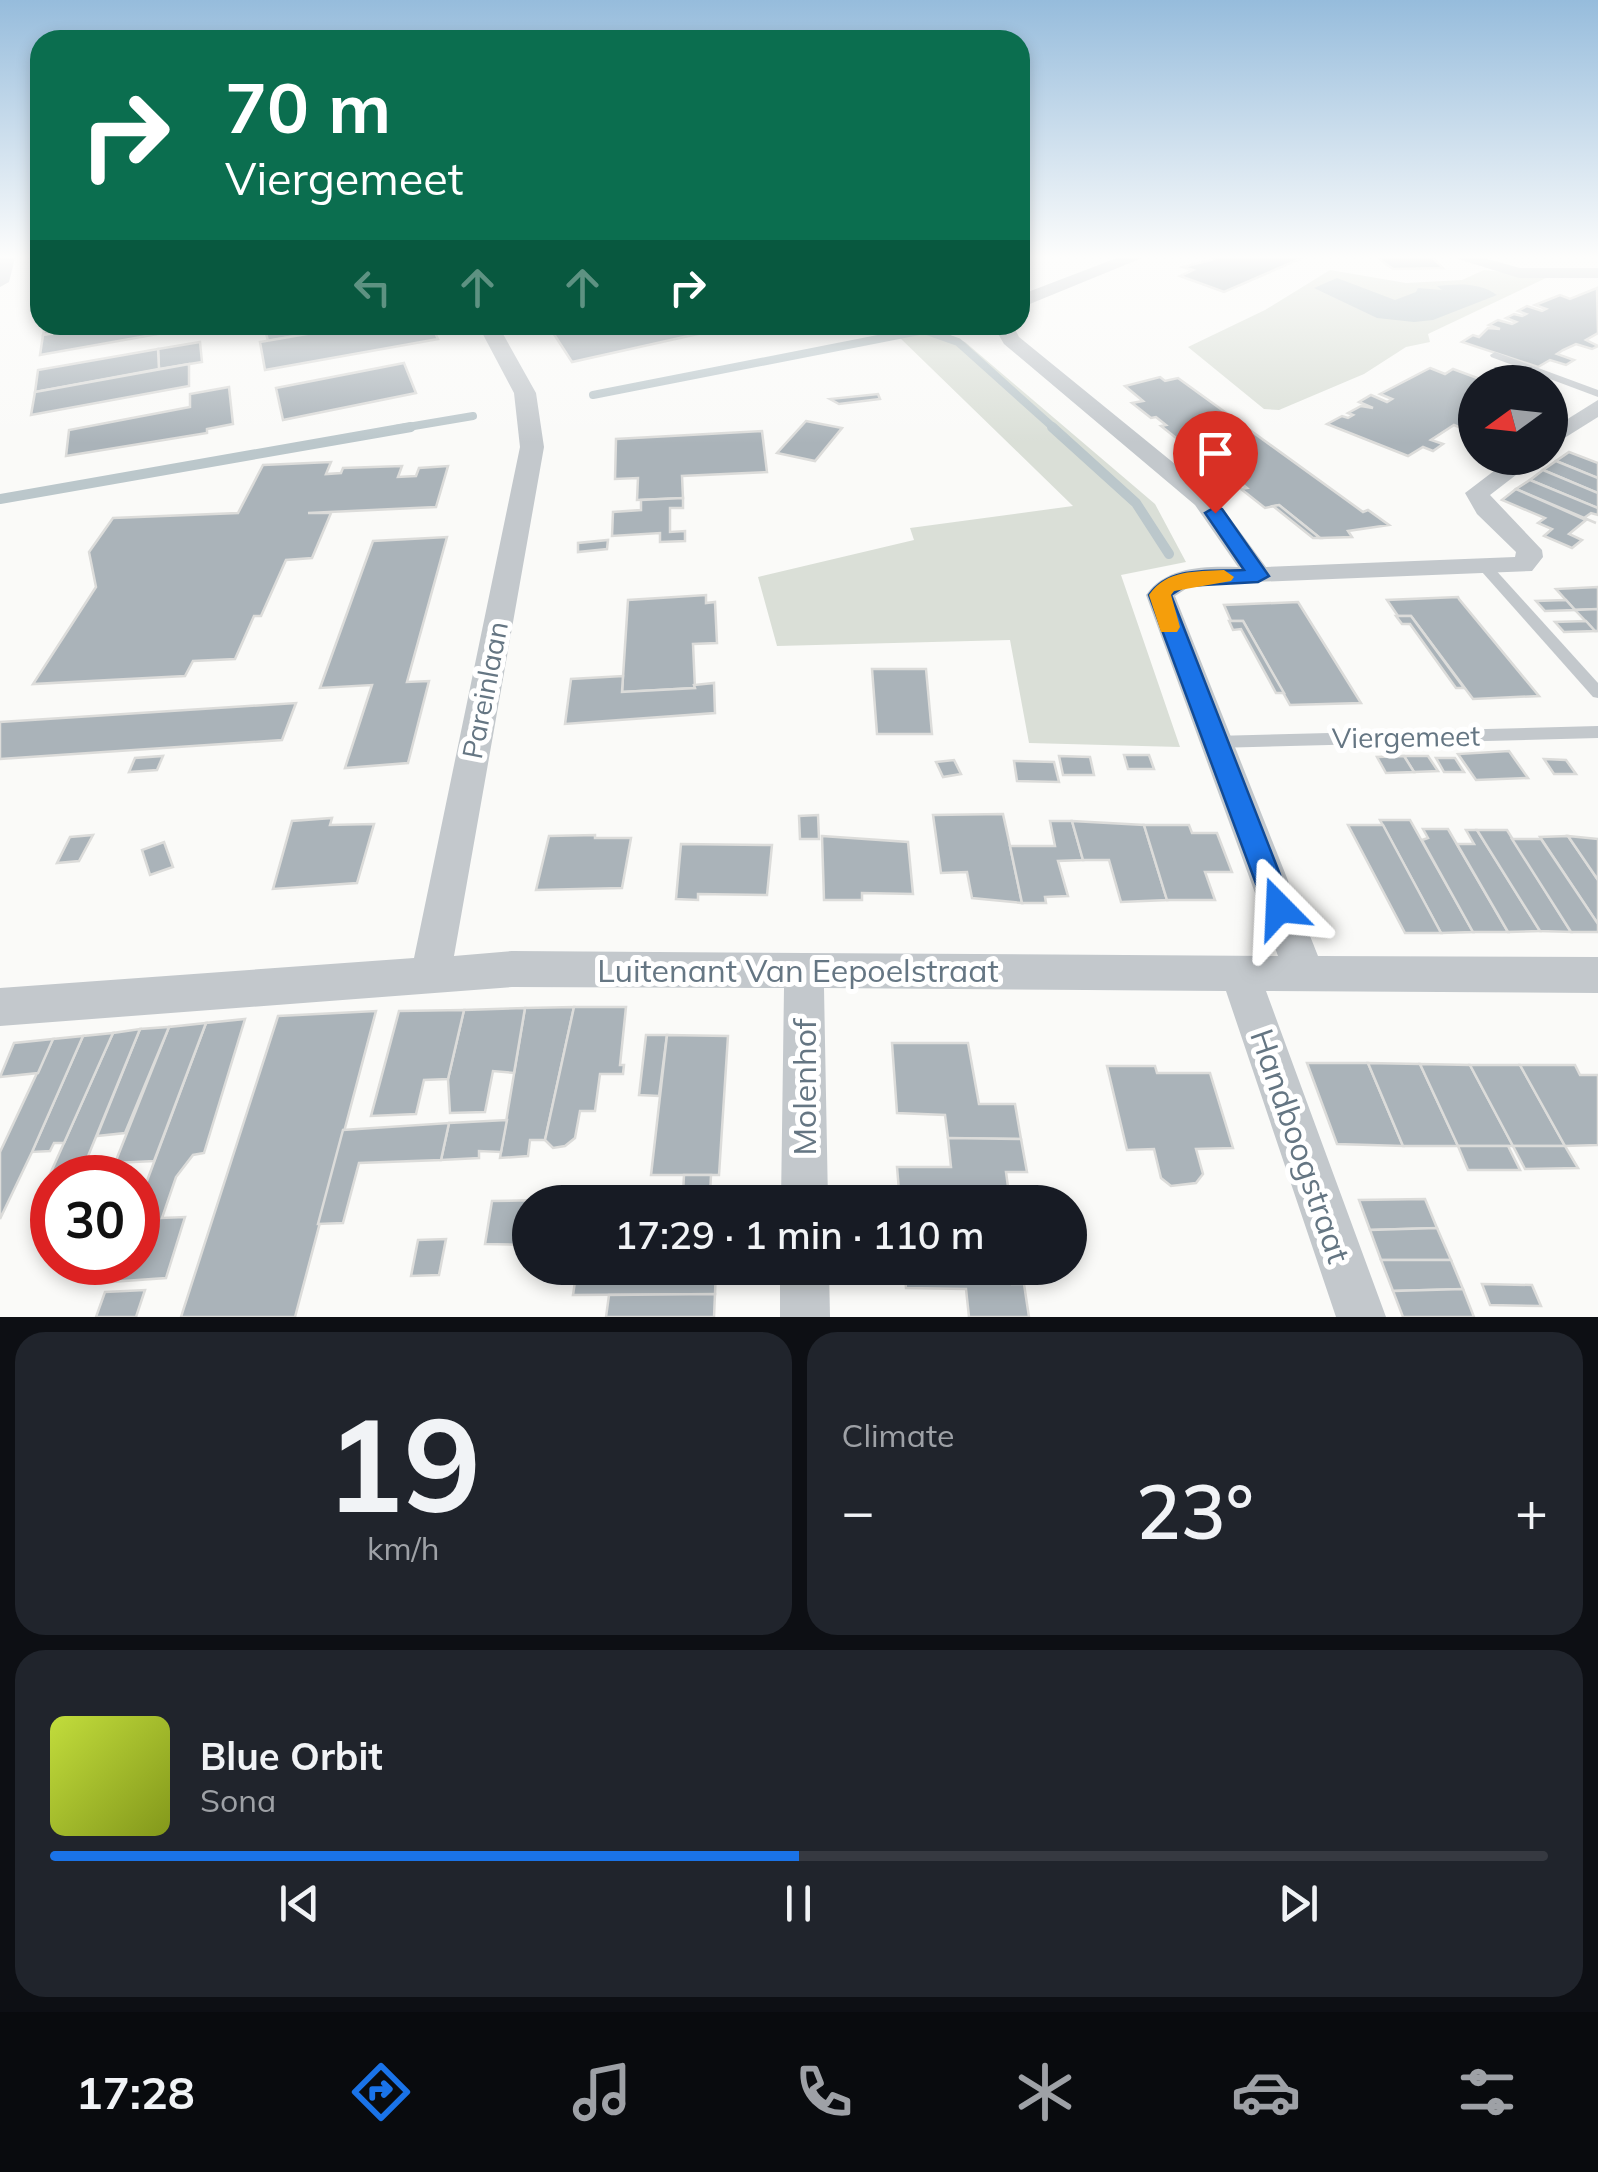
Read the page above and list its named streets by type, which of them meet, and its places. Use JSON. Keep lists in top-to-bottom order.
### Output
{
  "streets": {
    "street": [
      "Pareinlaan",
      "Luitenant Van Eepoelstraat",
      "Molenhof",
      "Handboogstraat"
    ],
    "lane": ["Viergemeet"]
  },
  "crossings": [
    ["Pareinlaan", "Luitenant Van Eepoelstraat"],
    ["Luitenant Van Eepoelstraat", "Molenhof"],
    ["Luitenant Van Eepoelstraat", "Handboogstraat"]
  ],
  "north": "left",
  "page": {
    "turn": ["70 m", "Viergemeet"],
    "limit": "30",
    "trip": "17:29 · 1 min · 110 m",
    "tile": [
      ["19", "km/h"],
      "Climate"
    ],
    "heat": ["−", "23°", "+"],
    "song": ["Blue Orbit", "Sona"],
    "tabs": "17:28"
  }
}
